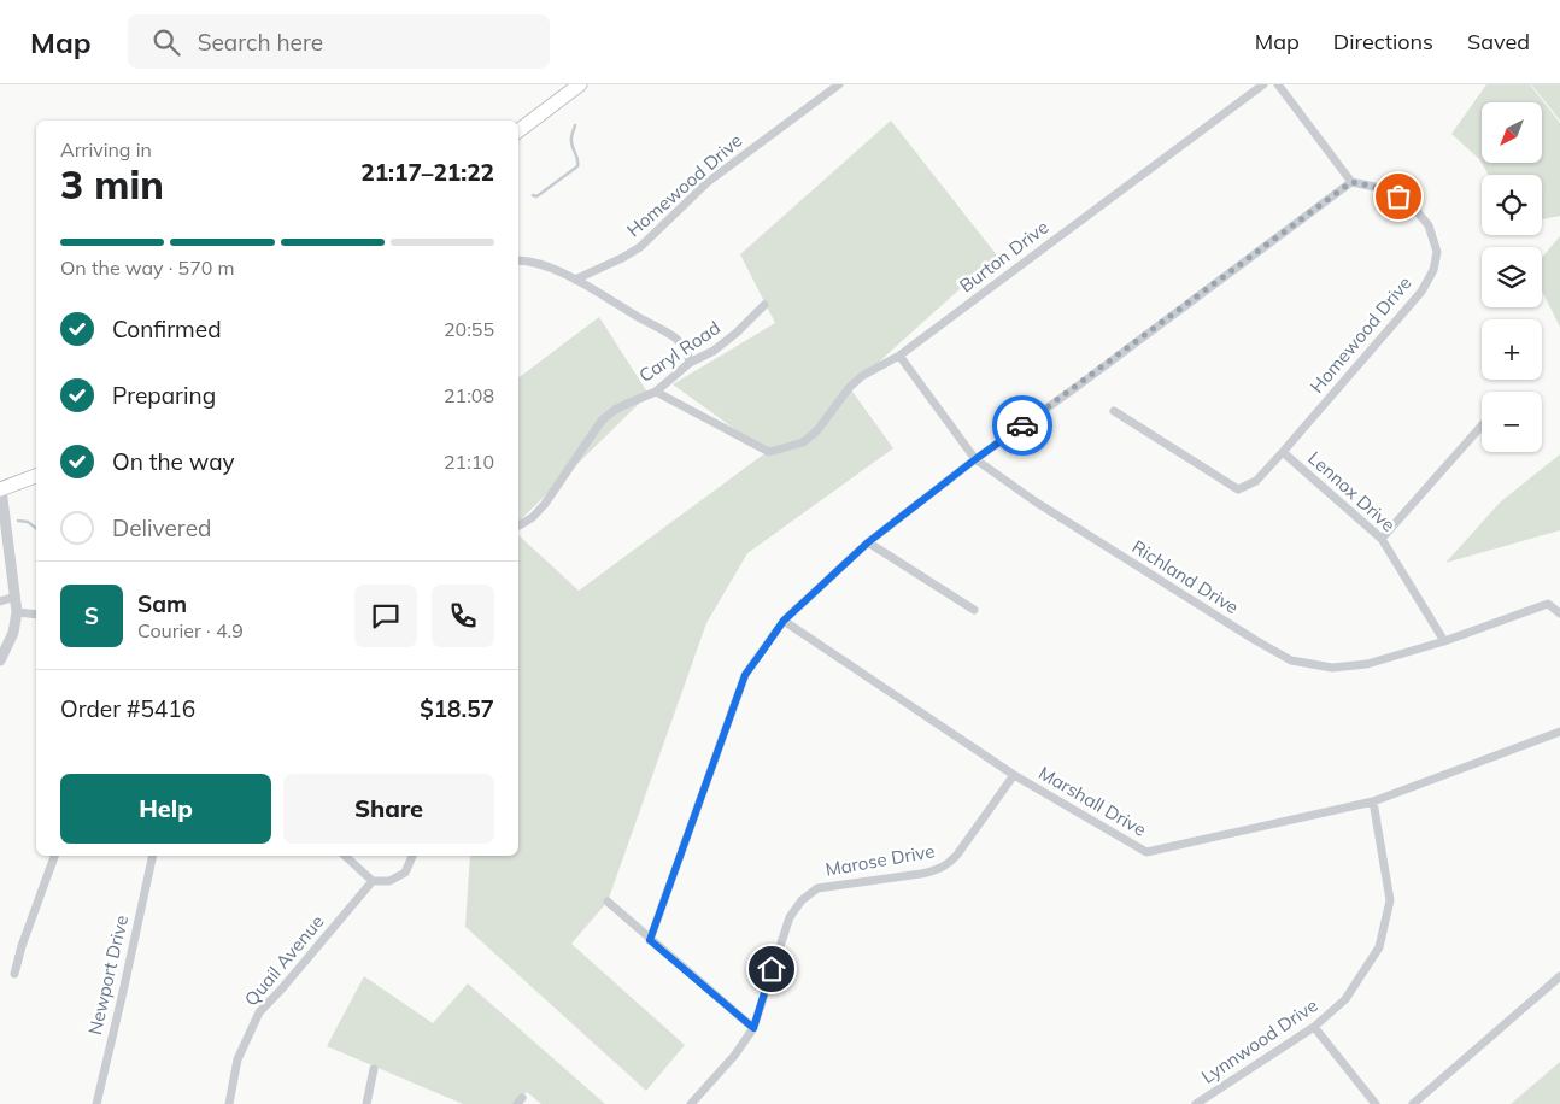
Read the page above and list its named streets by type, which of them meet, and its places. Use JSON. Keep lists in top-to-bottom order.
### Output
{
  "streets": {
    "street": [
      "Homewood Drive",
      "Burton Drive",
      "Caryl Road",
      "Lennox Drive",
      "Richland Drive",
      "Marshall Drive",
      "Marose Drive",
      "Quail Avenue",
      "Newport Drive",
      "Lynnwood Drive"
    ]
  },
  "crossings": [
    ["Homewood Drive", "Lennox Drive"],
    ["Burton Drive", "Caryl Road"],
    ["Burton Drive", "Richland Drive"],
    ["Lennox Drive", "Richland Drive"],
    ["Marshall Drive", "Marose Drive"],
    ["Marshall Drive", "Lynnwood Drive"]
  ],
  "north": "bottom left",
  "page": {
    "header": "Map",
    "search": "Search here",
    "nav": ["Map", "Directions", "Saved"],
    "map_buttons": ["+", "−"],
    "heading": ["3 min", "Arriving in", "21:17–21:22"],
    "panel": [
      "Sam",
      "Courier · 4.9",
      "Order #5416",
      "$18.57"
    ],
    "bar": "On the way · 570 m",
    "list": [
      ["Confirmed", "20:55"],
      ["Preparing", "21:08"],
      ["On the way", "21:10"],
      "Delivered"
    ],
    "round": "S",
    "buttons": ["Help", "Share"]
  }
}
